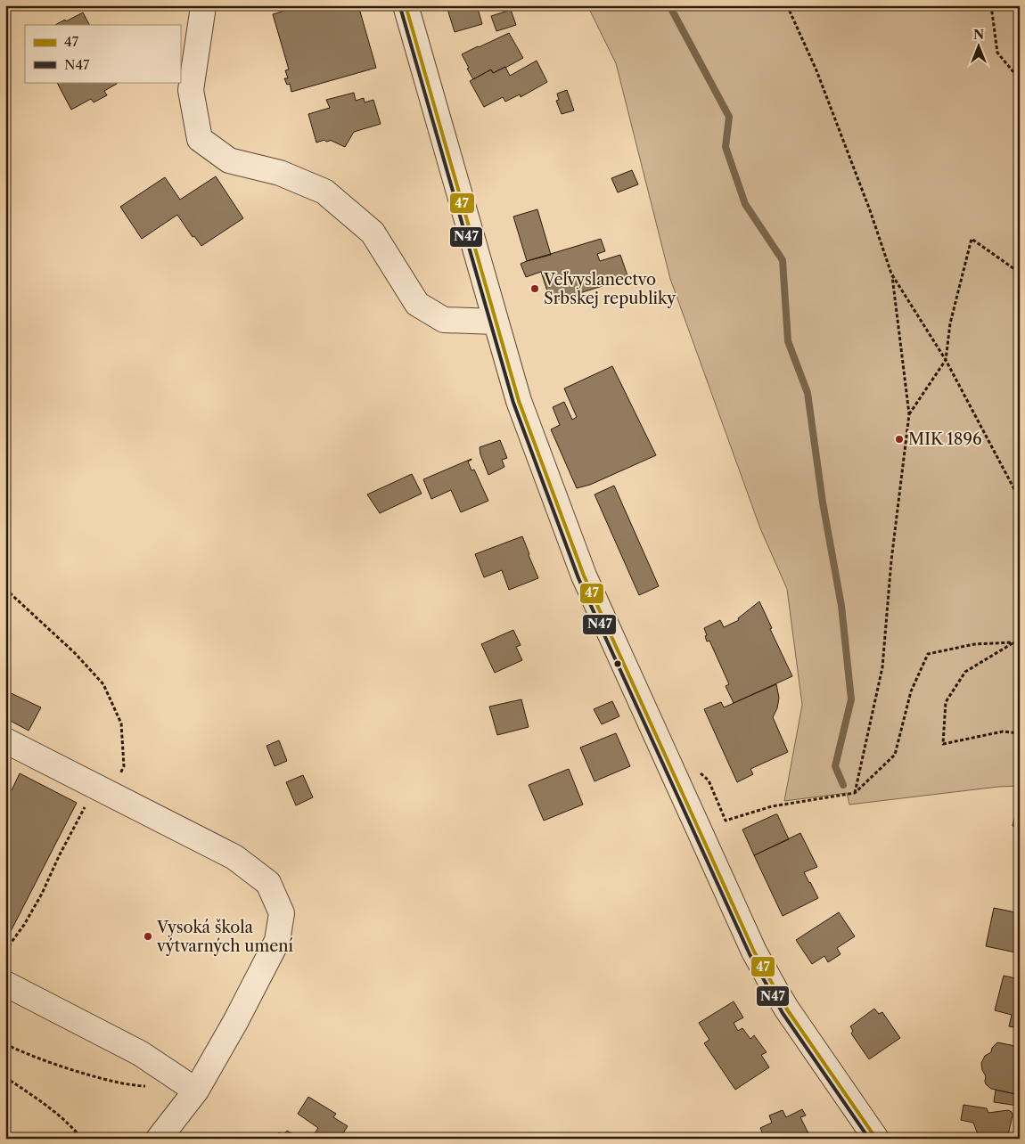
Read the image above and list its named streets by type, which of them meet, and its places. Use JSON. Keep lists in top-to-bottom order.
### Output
{
  "places": ["Veľvyslanectvo Srbskej republiky", "MIK 1896", "Vysoká škola výtvarných umení"],
  "lines": ["transit line 47", "transit line N47"],
  "legend": ["47", "N47"],
  "north": "top"
}
